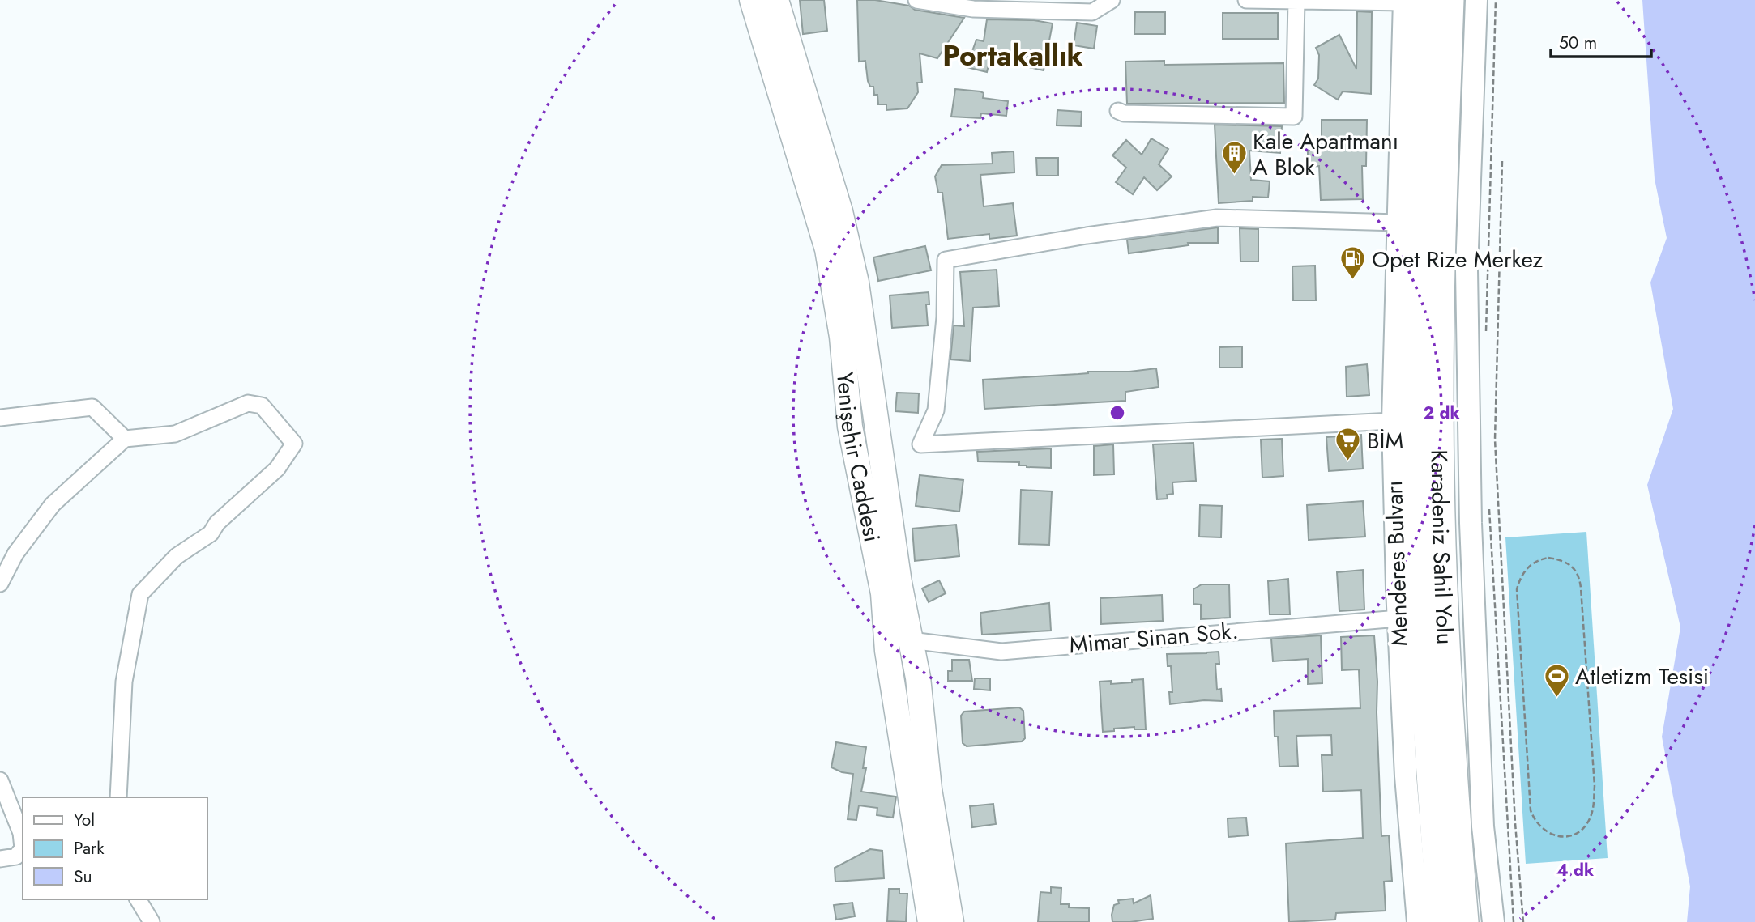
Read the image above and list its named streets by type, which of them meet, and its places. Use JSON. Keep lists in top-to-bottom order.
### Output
{
  "streets": {
    "highway": ["Karadeniz Sahil Yolu"],
    "main road": ["Yenişehir Caddesi", "Menderes Bulvarı"],
    "street": ["Mimar Sinan Sok."]
  },
  "crossings": [
    ["Yenişehir Caddesi", "Mimar Sinan Sok."],
    ["Karadeniz Sahil Yolu", "Menderes Bulvarı"],
    ["Menderes Bulvarı", "Mimar Sinan Sok."]
  ],
  "districts": ["Portakallık"],
  "places": {
    "building": ["Kale Apartmanı A Blok"],
    "fuel station": ["Opet Rize Merkez"],
    "supermarket": ["BİM"],
    "sports": ["Atletizm Tesisi"]
  },
  "legend": ["Yol", "Park", "Su"],
  "scale_bar": "50 m",
  "rings": ["2 dk", "4 dk"]
}
